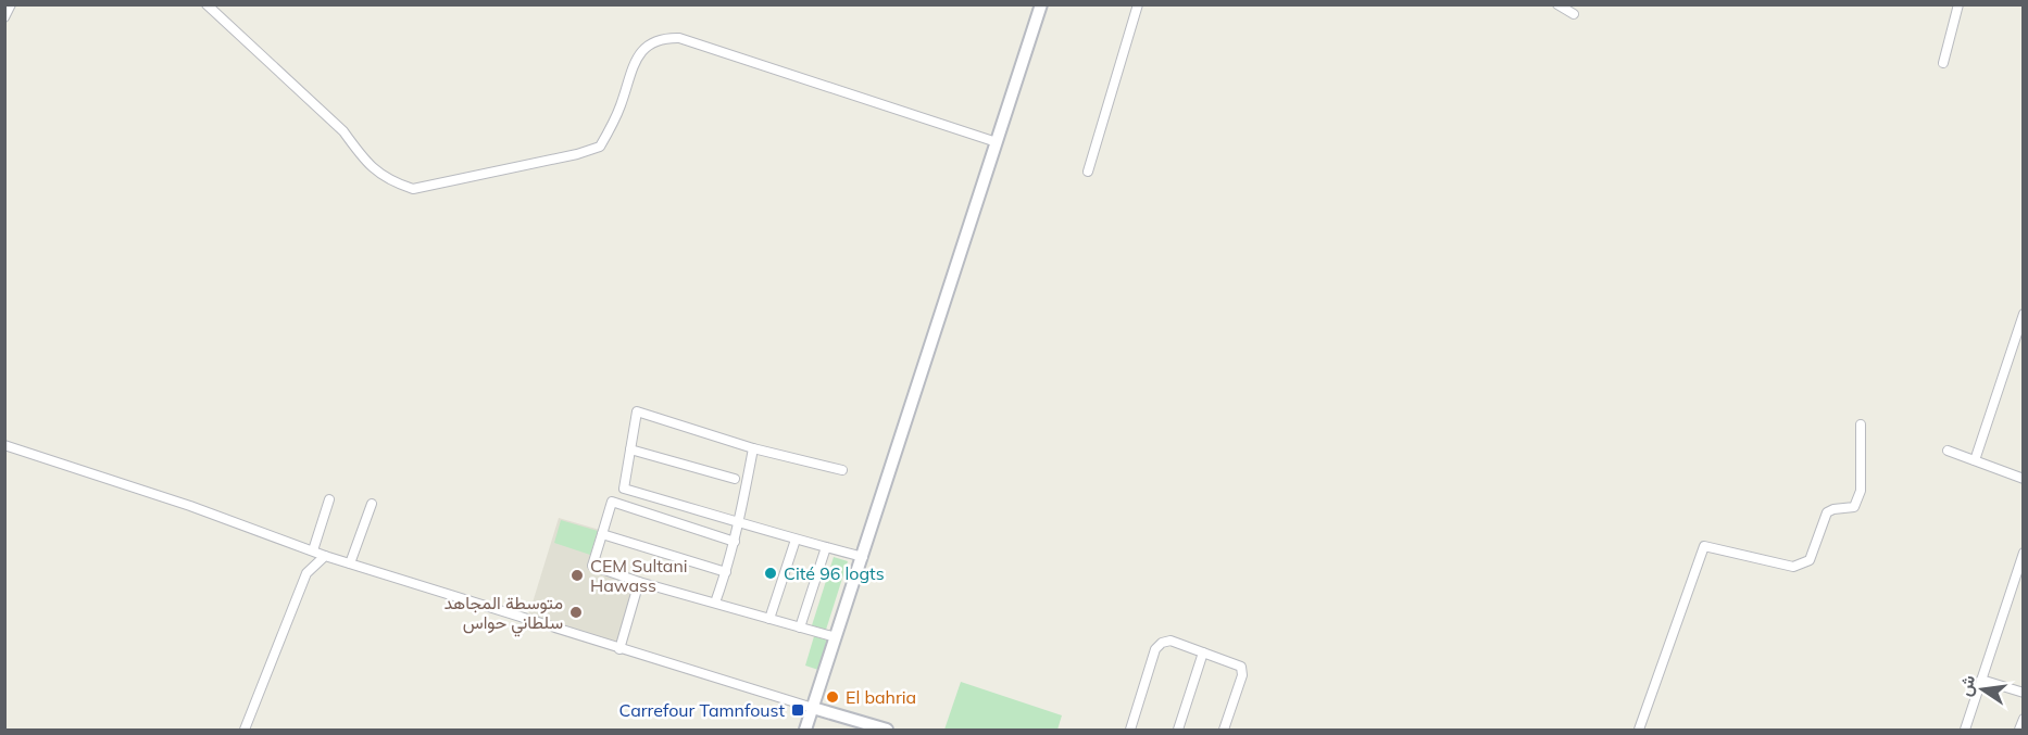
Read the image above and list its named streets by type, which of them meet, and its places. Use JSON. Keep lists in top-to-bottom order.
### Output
{
  "places": {
    "other": [
      "Cité 96 logts",
      "CEM Sultani Hawass",
      "متوسطة المجاهد سلطاني حواس",
      "El bahria"
    ],
    "transit": ["Carrefour Tamnfoust"]
  },
  "north": "left"
}
